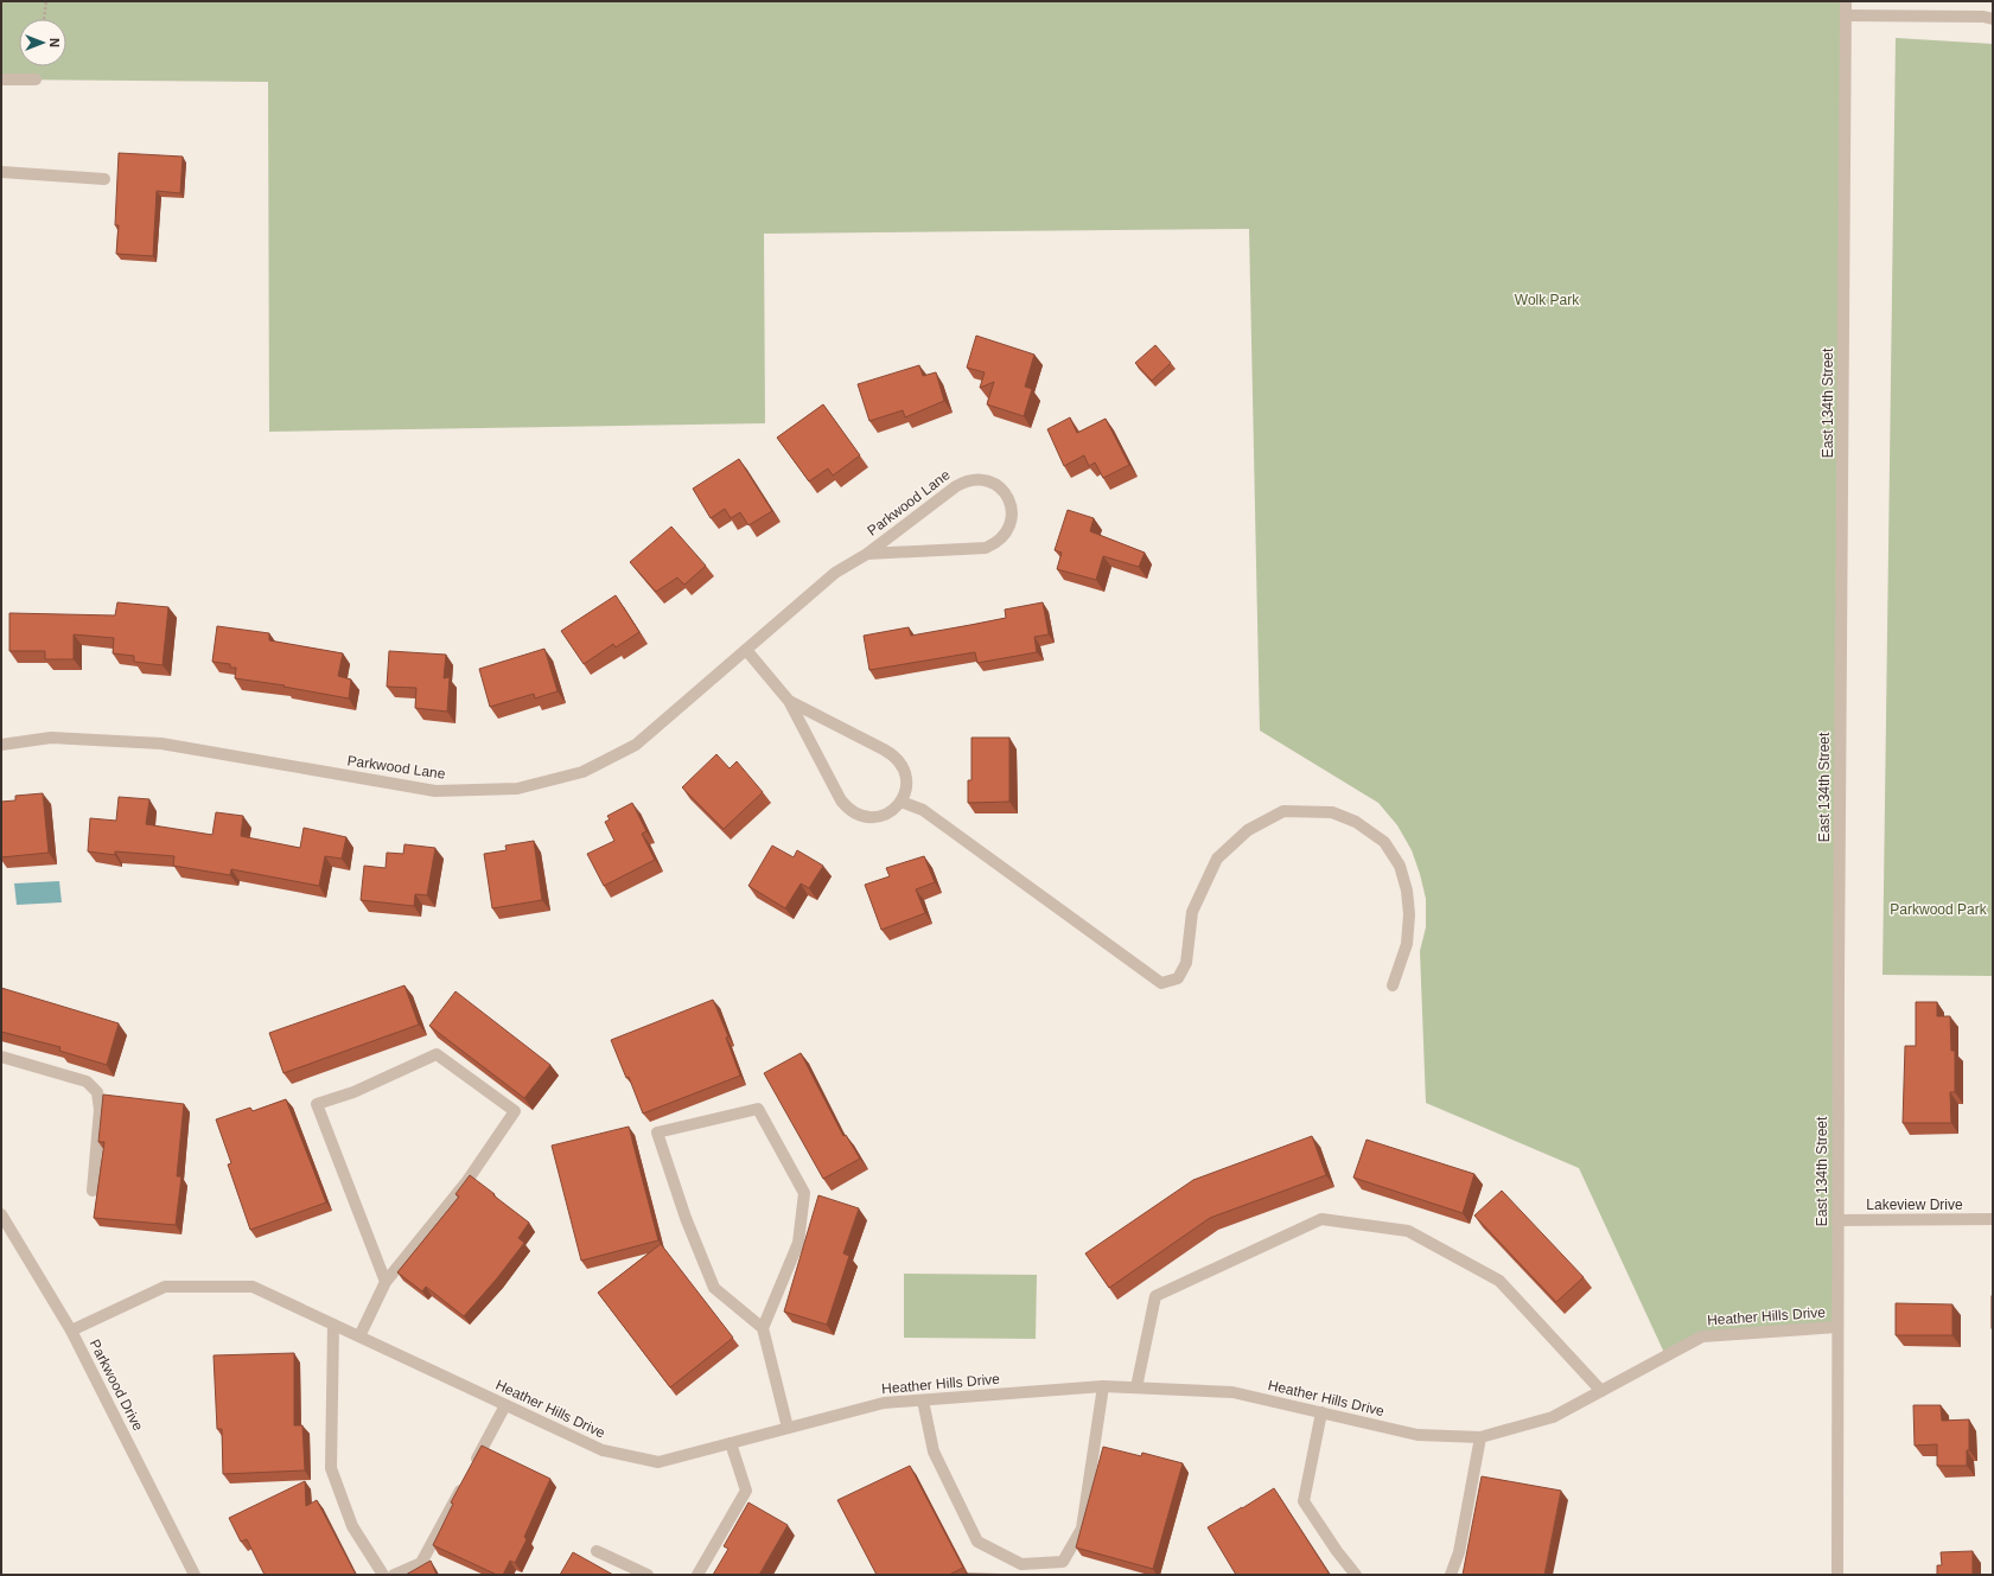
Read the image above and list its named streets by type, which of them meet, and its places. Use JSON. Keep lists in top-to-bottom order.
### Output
{
  "streets": {
    "street": [
      "East 134th Street",
      "Parkwood Lane",
      "Lakeview Drive",
      "Heather Hills Drive",
      "Parkwood Drive"
    ]
  },
  "crossings": [
    ["East 134th Street", "Lakeview Drive"],
    ["East 134th Street", "Heather Hills Drive"],
    ["Heather Hills Drive", "Parkwood Drive"]
  ],
  "parks": ["Wolk Park", "Parkwood Park"],
  "north": "right"
}
